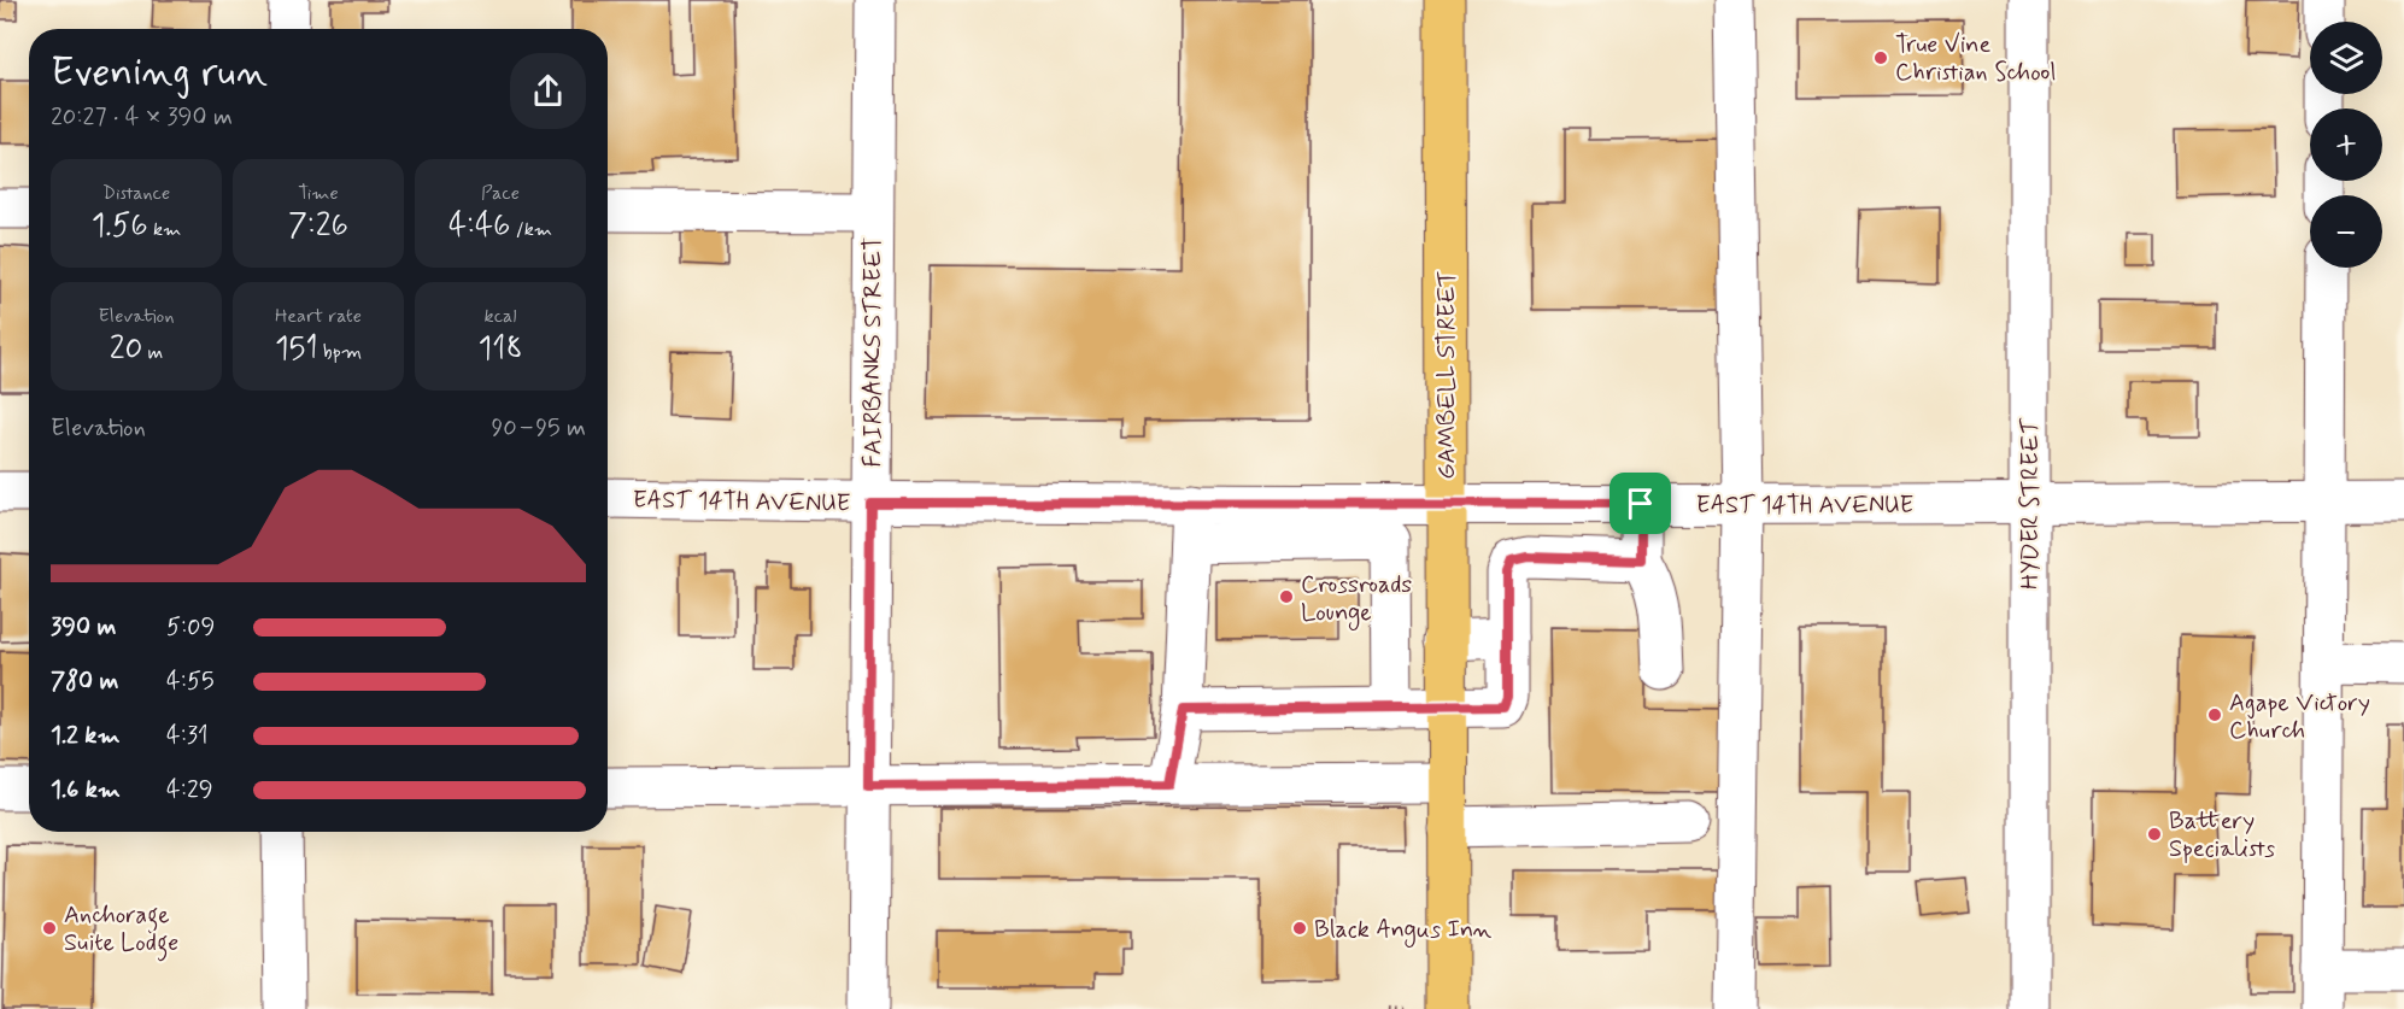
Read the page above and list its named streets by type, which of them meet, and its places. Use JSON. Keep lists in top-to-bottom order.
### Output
{
  "streets": {
    "highway": ["GAMBELL STREET"],
    "street": ["FAIRBANKS STREET", "EAST 14TH AVENUE", "HYDER STREET"]
  },
  "crossings": [
    ["FAIRBANKS STREET", "EAST 14TH AVENUE"],
    ["GAMBELL STREET", "EAST 14TH AVENUE"],
    ["EAST 14TH AVENUE", "HYDER STREET"]
  ],
  "places": [
    "True Vine Christian School",
    "Crossroads Lounge",
    "Agape Victory Church",
    "Battery Specialists",
    "Anchorage Suite Lodge",
    "Black Angus Inn"
  ],
  "page": {
    "map_buttons": ["+", "−"],
    "heading": ["Evening run", "20:27 · 4 × 390 m"],
    "stats": [
      ["Distance", "1.56 km"],
      ["Time", "7:26"],
      ["Pace", "4:46 /km"],
      ["Elevation", "20 m"],
      ["Heart rate", "151 bpm"],
      ["kcal", "118"]
    ],
    "chart": ["Elevation", "90–95 m"],
    "list": [
      {
        "name": "390 m",
        "note": "5:09"
      },
      {
        "name": "780 m",
        "note": "4:55"
      },
      {
        "name": "1.2 km",
        "note": "4:31"
      },
      {
        "name": "1.6 km",
        "note": "4:29"
      }
    ]
  }
}
